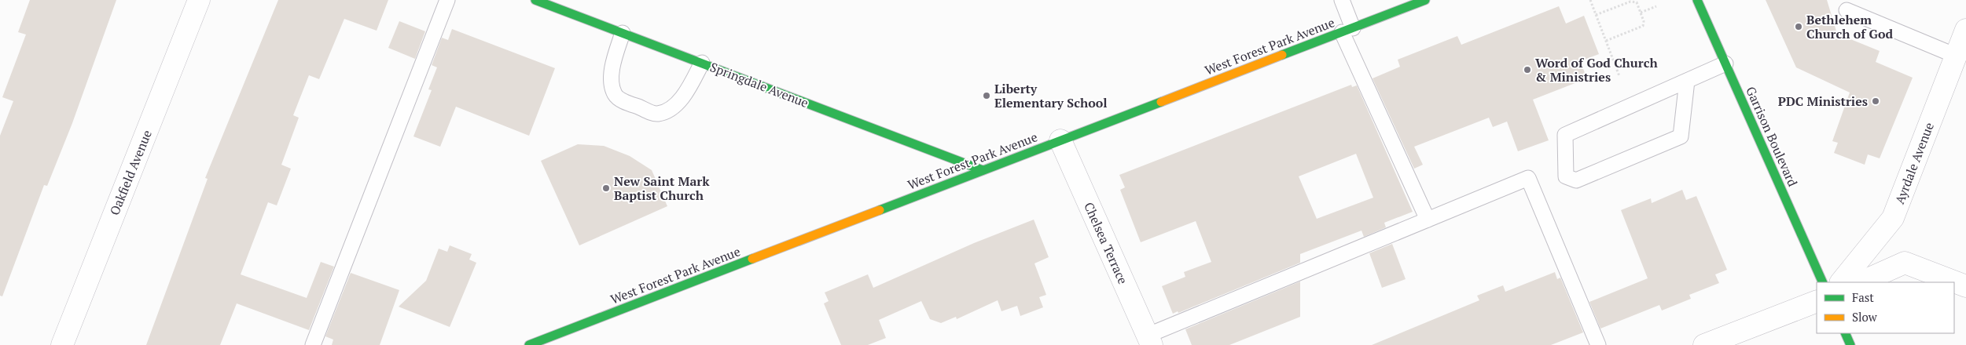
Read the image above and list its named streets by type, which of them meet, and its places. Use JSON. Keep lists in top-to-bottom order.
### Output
{
  "streets": {
    "main road": ["West Forest Park Avenue", "Springdale Avenue", "Garrison Boulevard"],
    "street": ["Ayrdale Avenue", "Oakfield Avenue", "Chelsea Terrace"]
  },
  "crossings": [
    ["West Forest Park Avenue", "Springdale Avenue"],
    ["West Forest Park Avenue", "Chelsea Terrace"]
  ],
  "places": [
    "Bethlehem Church of God",
    "Word of God Church & Ministries",
    "Liberty Elementary School",
    "PDC Ministries",
    "New Saint Mark Baptist Church"
  ],
  "legend": ["Fast", "Slow"]
}
